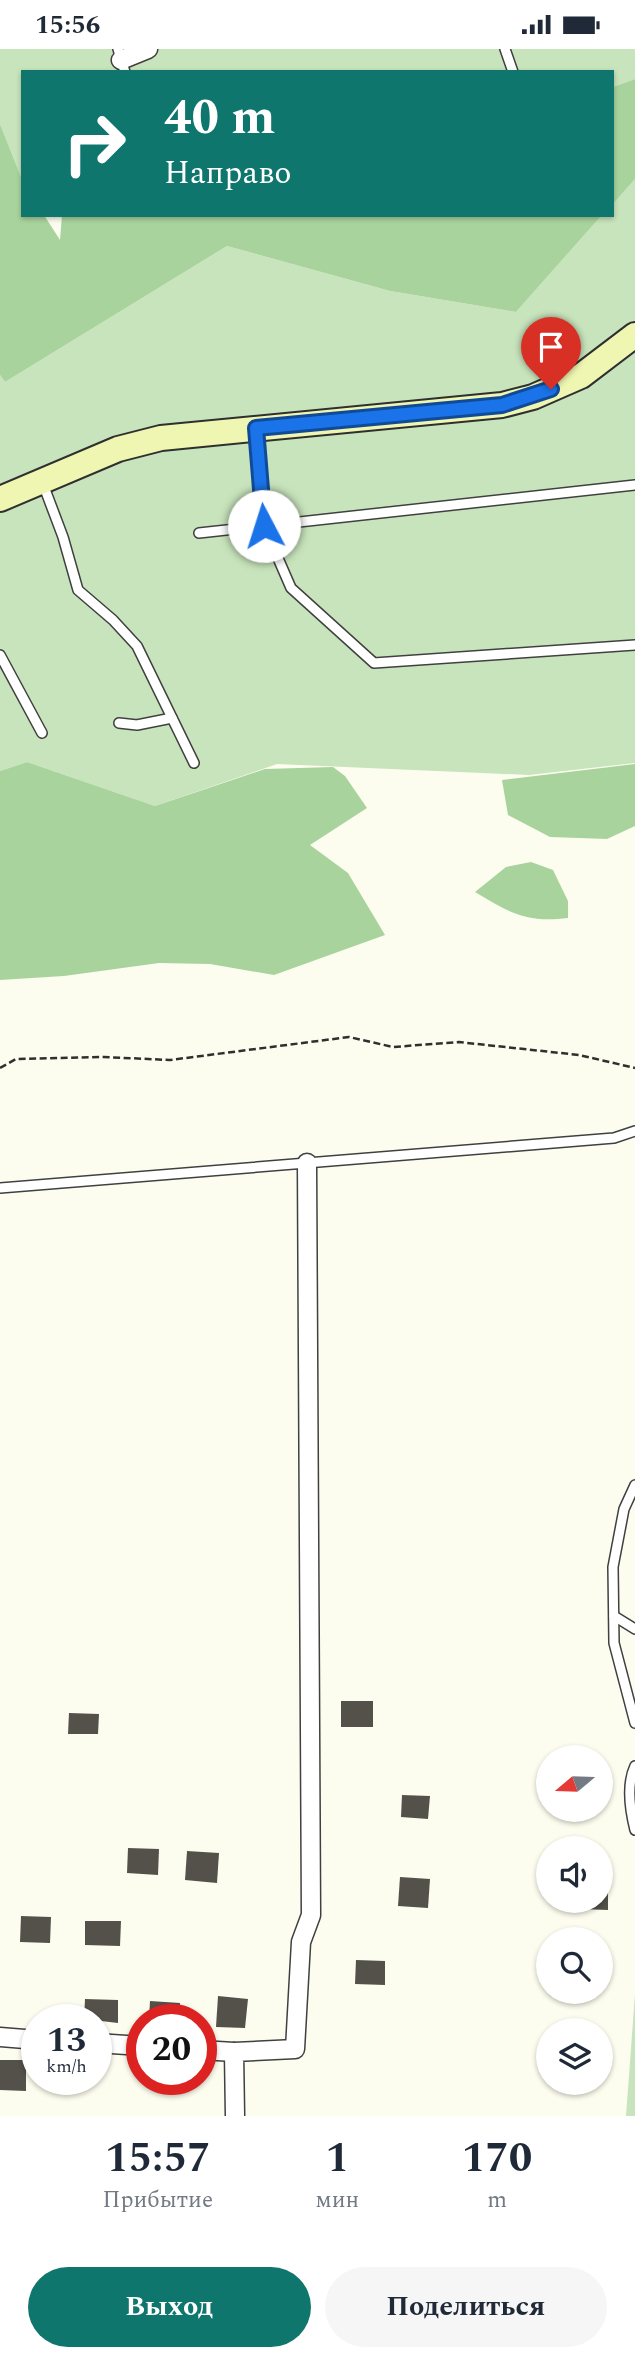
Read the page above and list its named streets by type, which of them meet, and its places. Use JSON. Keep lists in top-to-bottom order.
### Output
{
  "north": "left",
  "page": {
    "status": "15:56",
    "turn": ["40 m", "Направо"],
    "speed": "13 km/h",
    "limit": "20",
    "eta": [
      "15:57",
      "Прибытие",
      "1",
      "мин",
      "170",
      "m"
    ],
    "buttons": ["Выход", "Поделиться"]
  }
}
